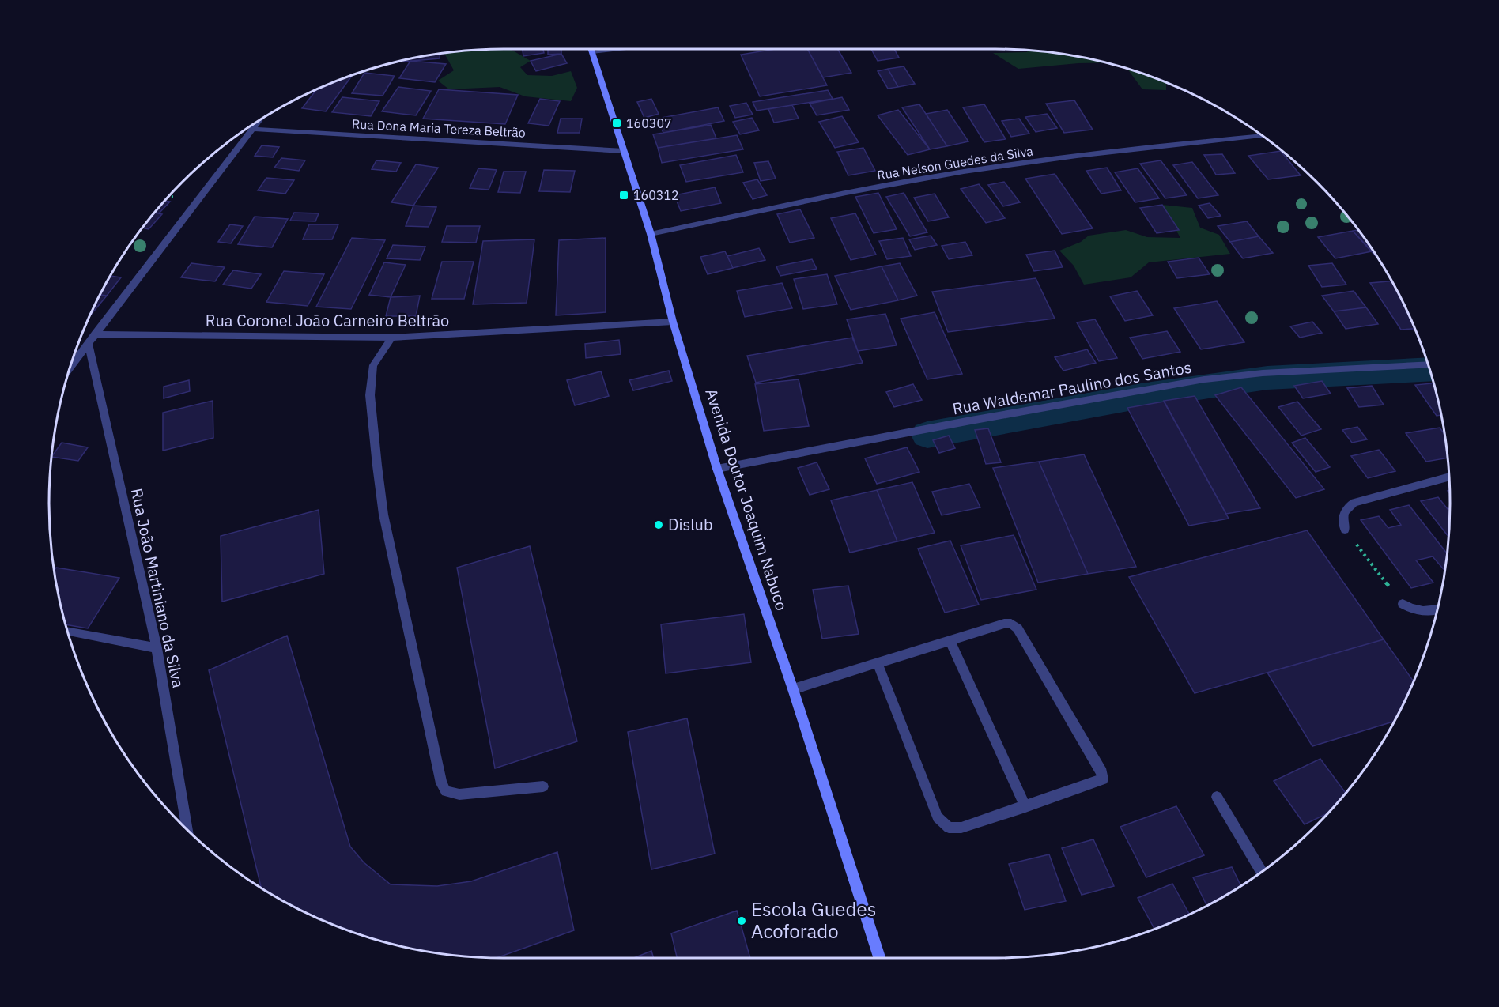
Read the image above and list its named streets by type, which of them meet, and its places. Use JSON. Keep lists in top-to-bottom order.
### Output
{
  "streets": {
    "main road": ["Avenida Doutor Joaquim Nabuco"],
    "street": [
      "Rua Dona Maria Tereza Beltrão",
      "Rua Nelson Guedes da Silva",
      "Rua Coronel João Carneiro Beltrão",
      "Rua Waldemar Paulino dos Santos",
      "Rua João Martiniano da Silva"
    ]
  },
  "crossings": [
    ["Rua Dona Maria Tereza Beltrão", "Avenida Doutor Joaquim Nabuco"],
    ["Rua Nelson Guedes da Silva", "Avenida Doutor Joaquim Nabuco"],
    ["Rua Coronel João Carneiro Beltrão", "Avenida Doutor Joaquim Nabuco"],
    ["Rua Waldemar Paulino dos Santos", "Avenida Doutor Joaquim Nabuco"]
  ],
  "places": {
    "transit": ["160307", "160312"],
    "other": ["Dislub", "Escola Guedes Acoforado"]
  }
}
